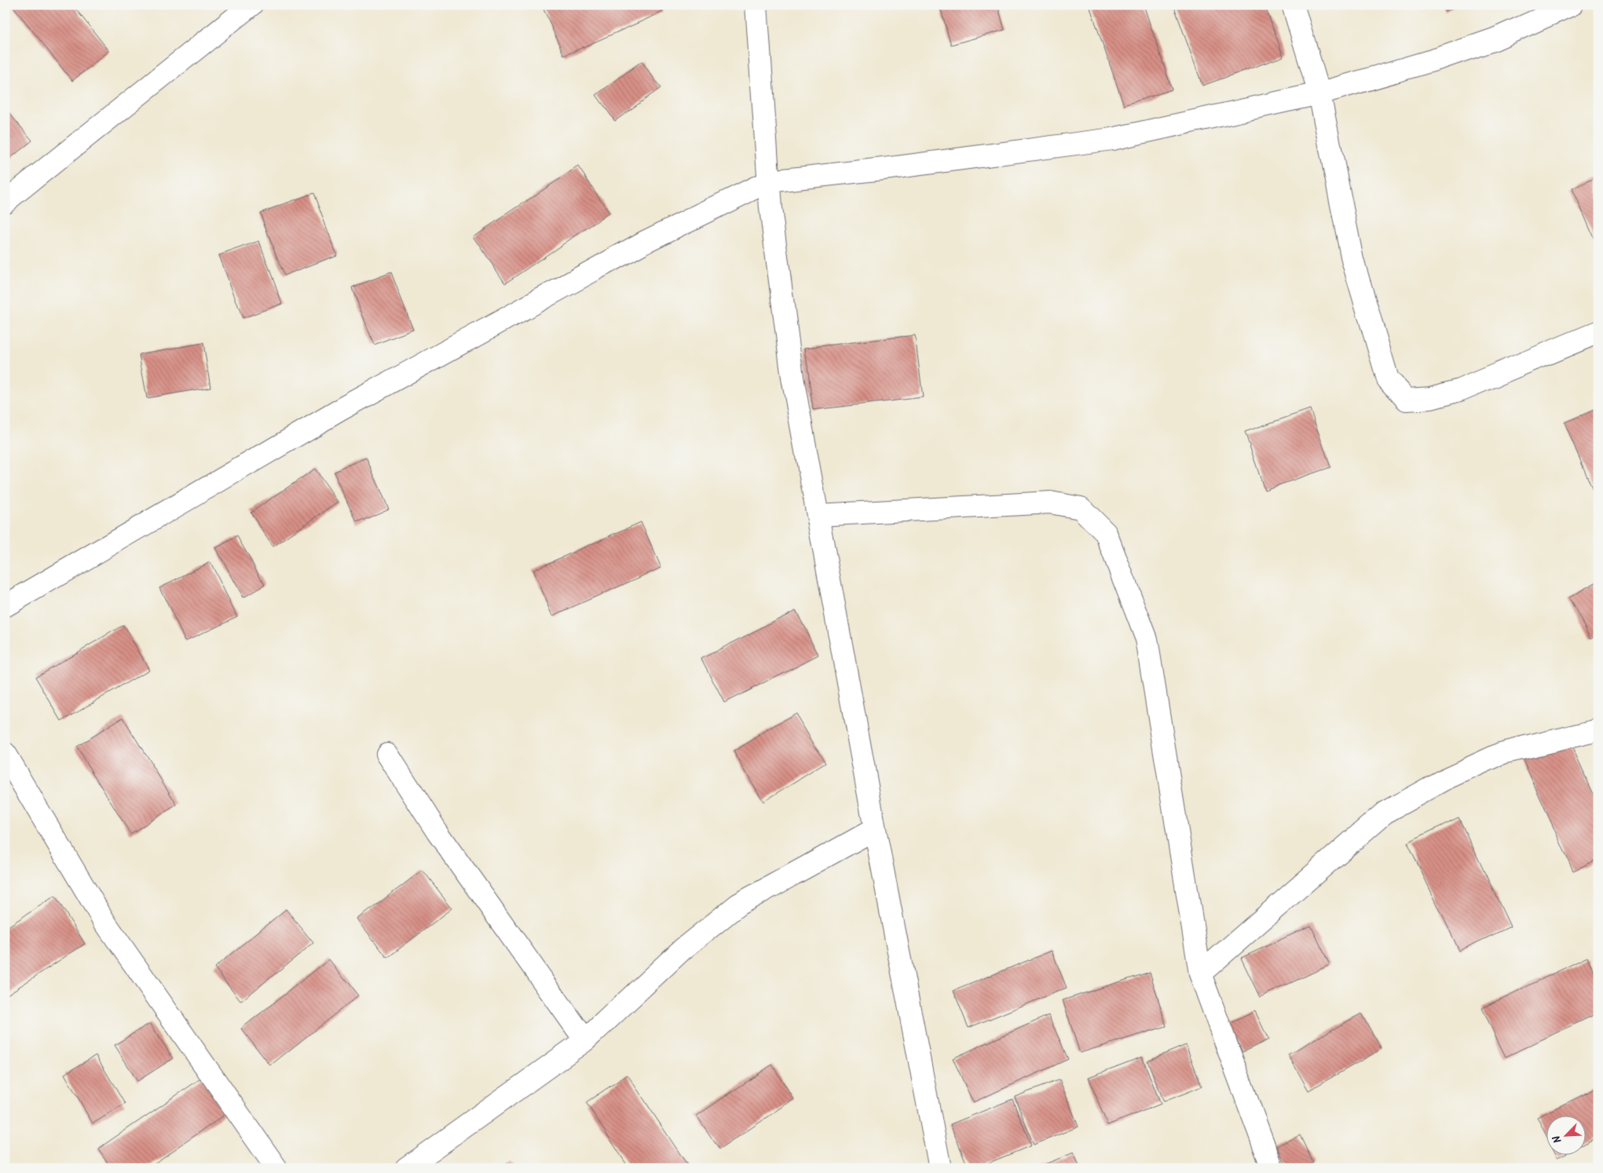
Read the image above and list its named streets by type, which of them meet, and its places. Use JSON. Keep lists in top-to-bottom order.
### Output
{
  "north": "bottom left"
}
